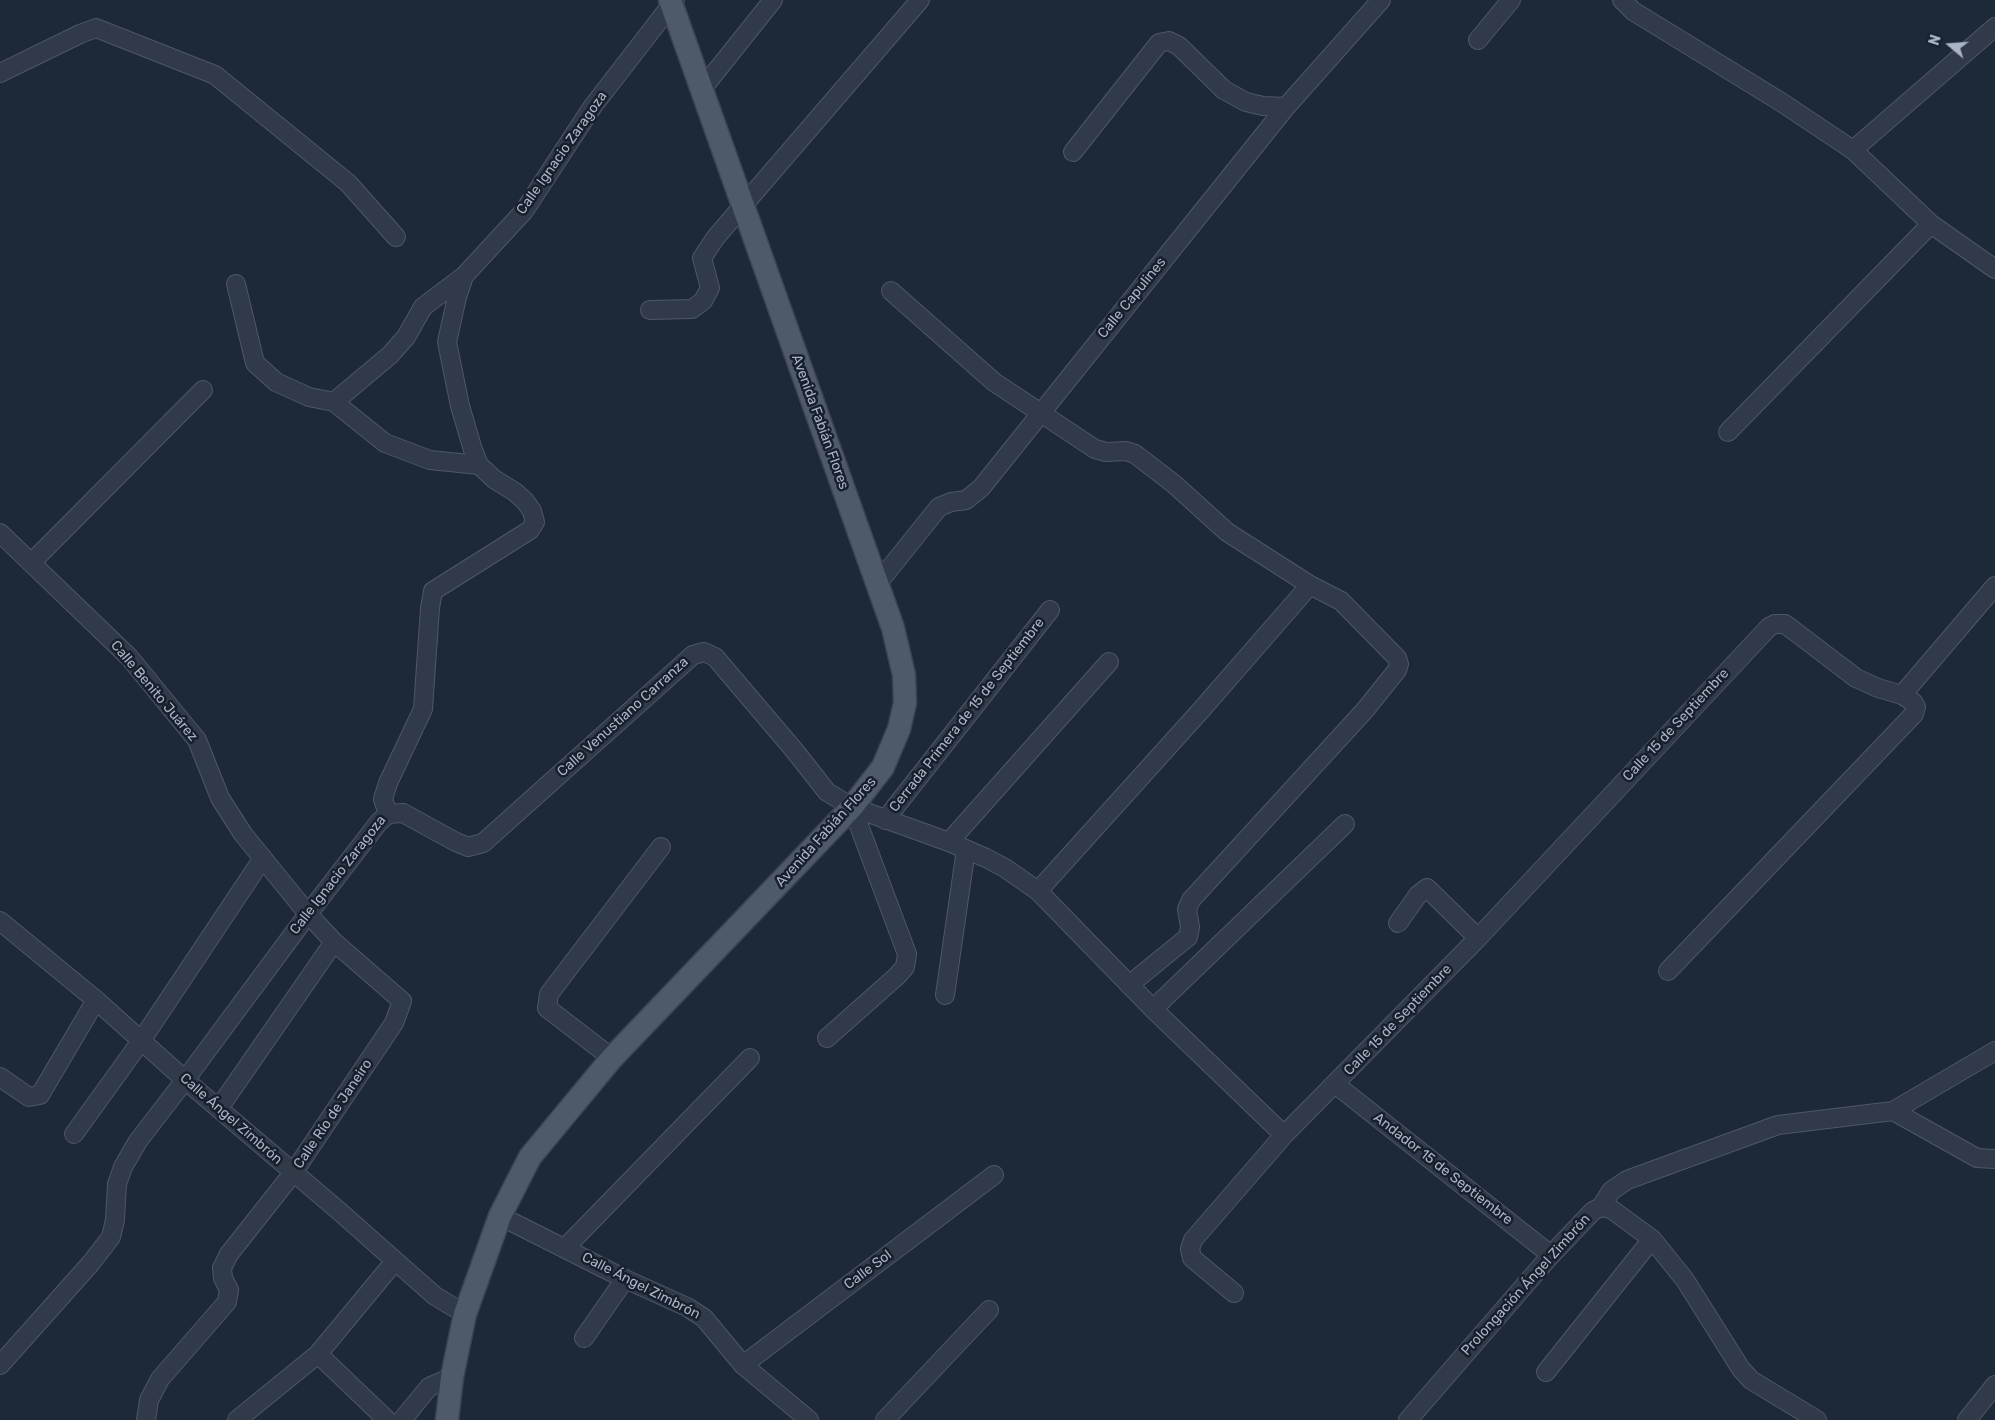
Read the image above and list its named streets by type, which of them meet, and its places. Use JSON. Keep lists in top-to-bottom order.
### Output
{
  "streets": {
    "main road": ["Avenida Fabián Flores"],
    "street": [
      "Calle Ignacio Zaragoza",
      "Calle Capulines",
      "Calle Benito Juárez",
      "Cerrada Primera de 15 de Septiembre",
      "Calle Venustiano Carranza",
      "Calle 15 de Septiembre",
      "Calle Río de Janeiro",
      "Calle Ángel Zimbrón",
      "Andador 15 de Septiembre",
      "Calle Sol",
      "Prolongación Ángel Zimbrón"
    ]
  },
  "crossings": [
    ["Calle Ignacio Zaragoza", "Avenida Fabián Flores"],
    ["Calle Ignacio Zaragoza", "Calle Benito Juárez"],
    ["Calle Ignacio Zaragoza", "Calle Venustiano Carranza"],
    ["Calle Ignacio Zaragoza", "Calle Ángel Zimbrón"],
    ["Calle Capulines", "Avenida Fabián Flores"],
    ["Avenida Fabián Flores", "Calle Venustiano Carranza"],
    ["Avenida Fabián Flores", "Calle Ángel Zimbrón"],
    ["Calle Benito Juárez", "Calle Río de Janeiro"],
    ["Calle 15 de Septiembre", "Andador 15 de Septiembre"],
    ["Calle Río de Janeiro", "Calle Ángel Zimbrón"],
    ["Calle Ángel Zimbrón", "Calle Sol"],
    ["Andador 15 de Septiembre", "Prolongación Ángel Zimbrón"]
  ],
  "north": "left"
}
